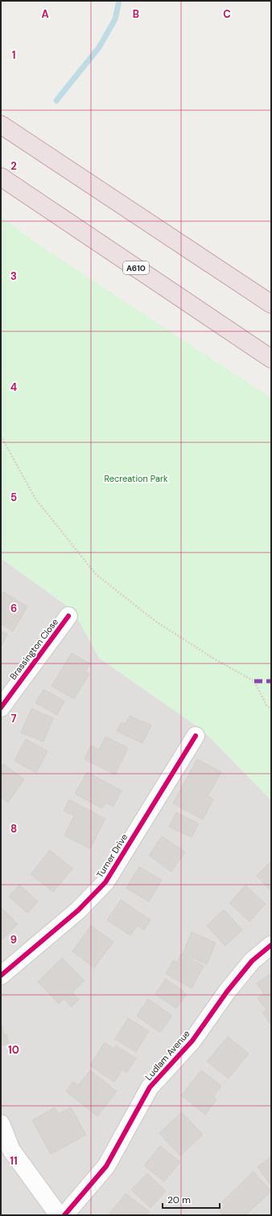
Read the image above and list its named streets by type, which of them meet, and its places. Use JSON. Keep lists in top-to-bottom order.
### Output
{
  "streets": {
    "highway": ["A610"],
    "street": ["Brassington Close", "Turner Drive", "Ludlam Avenue"]
  },
  "parks": ["Recreation Park"],
  "scale_bar": "20 m",
  "grid": {
    "columns": ["A", "B", "C"],
    "rows": [
      "1",
      "2",
      "3",
      "4",
      "5",
      "6",
      "7",
      "8",
      "9",
      "10",
      "11"
    ]
  }
}
